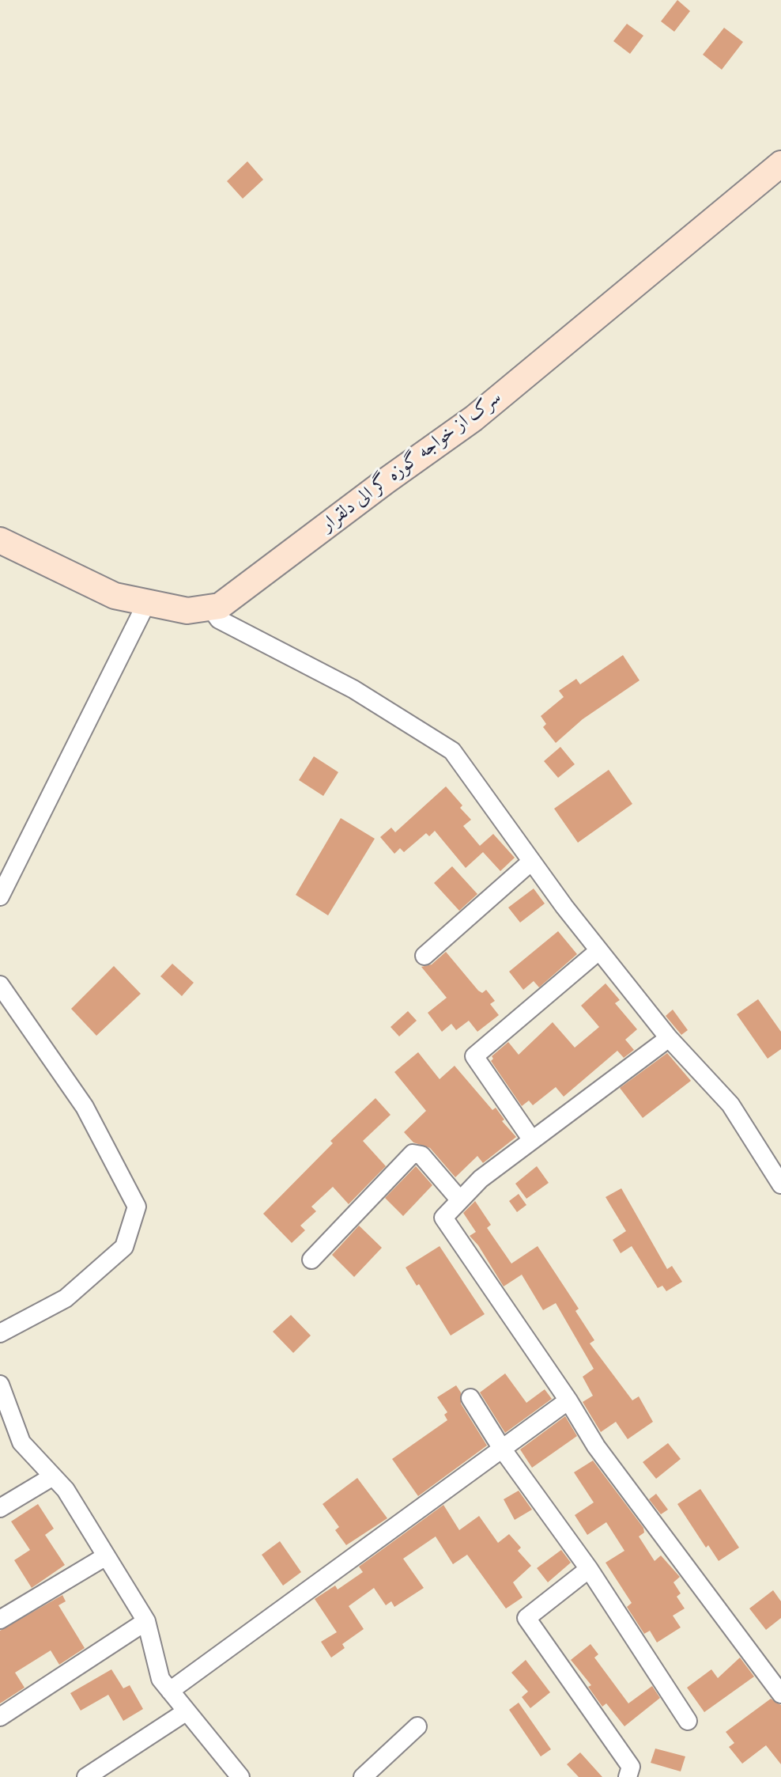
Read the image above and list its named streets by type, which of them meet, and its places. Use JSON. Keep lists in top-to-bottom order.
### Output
{
  "streets": {
    "street": ["سرک از خواجه گوزه گر الی دلقرار"]
  }
}
